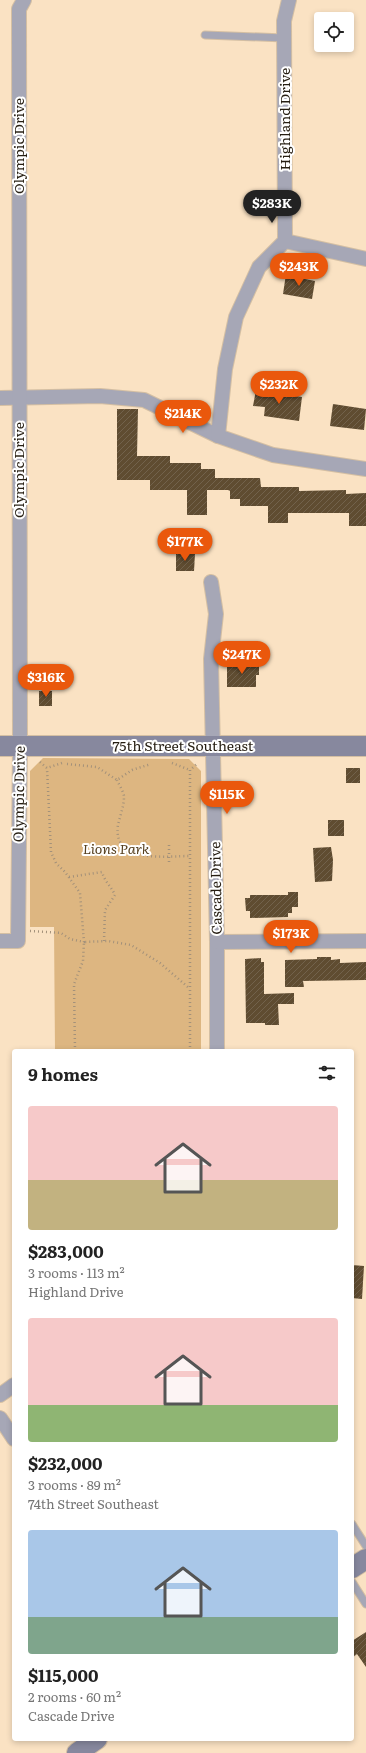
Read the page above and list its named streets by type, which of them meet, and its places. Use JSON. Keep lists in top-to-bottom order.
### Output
{
  "streets": {
    "street": [
      "Highland Drive",
      "Olympic Drive",
      "75th Street Southeast",
      "Cascade Drive"
    ]
  },
  "crossings": [
    ["Olympic Drive", "75th Street Southeast"],
    ["75th Street Southeast", "Cascade Drive"]
  ],
  "parks": ["Lions Park"],
  "page": {
    "price": [
      "$283K",
      "$243K",
      "$232K",
      "$214K",
      "$177K",
      "$247K",
      "$316K",
      "$115K",
      "$173K"
    ],
    "heading": "9 homes",
    "list": [
      {
        "name": "$283,000",
        "note": "3 rooms · 113 m² · Highland Drive"
      },
      {
        "name": "$232,000",
        "note": "3 rooms · 89 m² · 74th Street Southeast"
      },
      {
        "name": "$115,000",
        "note": "2 rooms · 60 m² · Cascade Drive"
      }
    ]
  }
}
